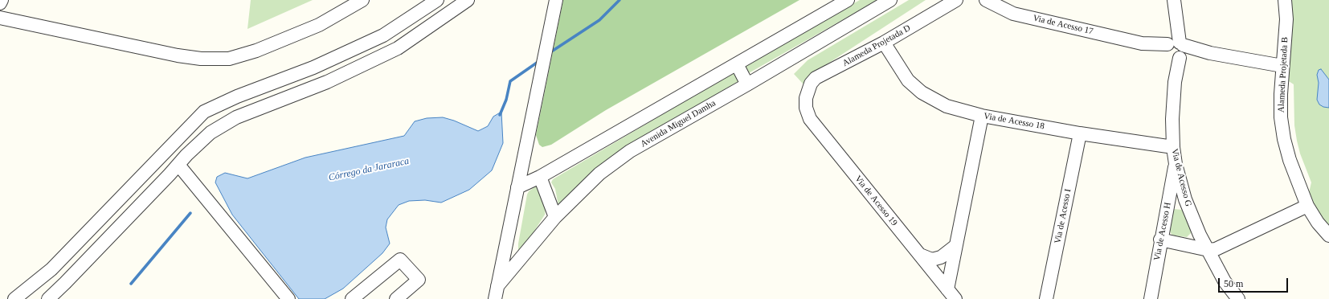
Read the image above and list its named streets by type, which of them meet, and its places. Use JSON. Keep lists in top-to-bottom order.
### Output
{
  "streets": {
    "street": [
      "Via de Acesso 17",
      "Alameda Projetada D",
      "Alameda Projetada B",
      "Via de Acesso 18",
      "Avenida Miguel Damha",
      "Via de Acesso G",
      "Via de Acesso 19",
      "Via de Acesso I",
      "Via de Acesso H"
    ]
  },
  "crossings": [
    ["Via de Acesso 17", "Alameda Projetada B"],
    ["Via de Acesso 17", "Via de Acesso G"],
    ["Alameda Projetada D", "Via de Acesso 18"],
    ["Alameda Projetada D", "Via de Acesso 19"],
    ["Via de Acesso 18", "Via de Acesso G"],
    ["Via de Acesso 18", "Via de Acesso I"],
    ["Via de Acesso G", "Via de Acesso H"]
  ],
  "water": ["Córrego da Jararaca"],
  "scale_bar": "50 m"
}
